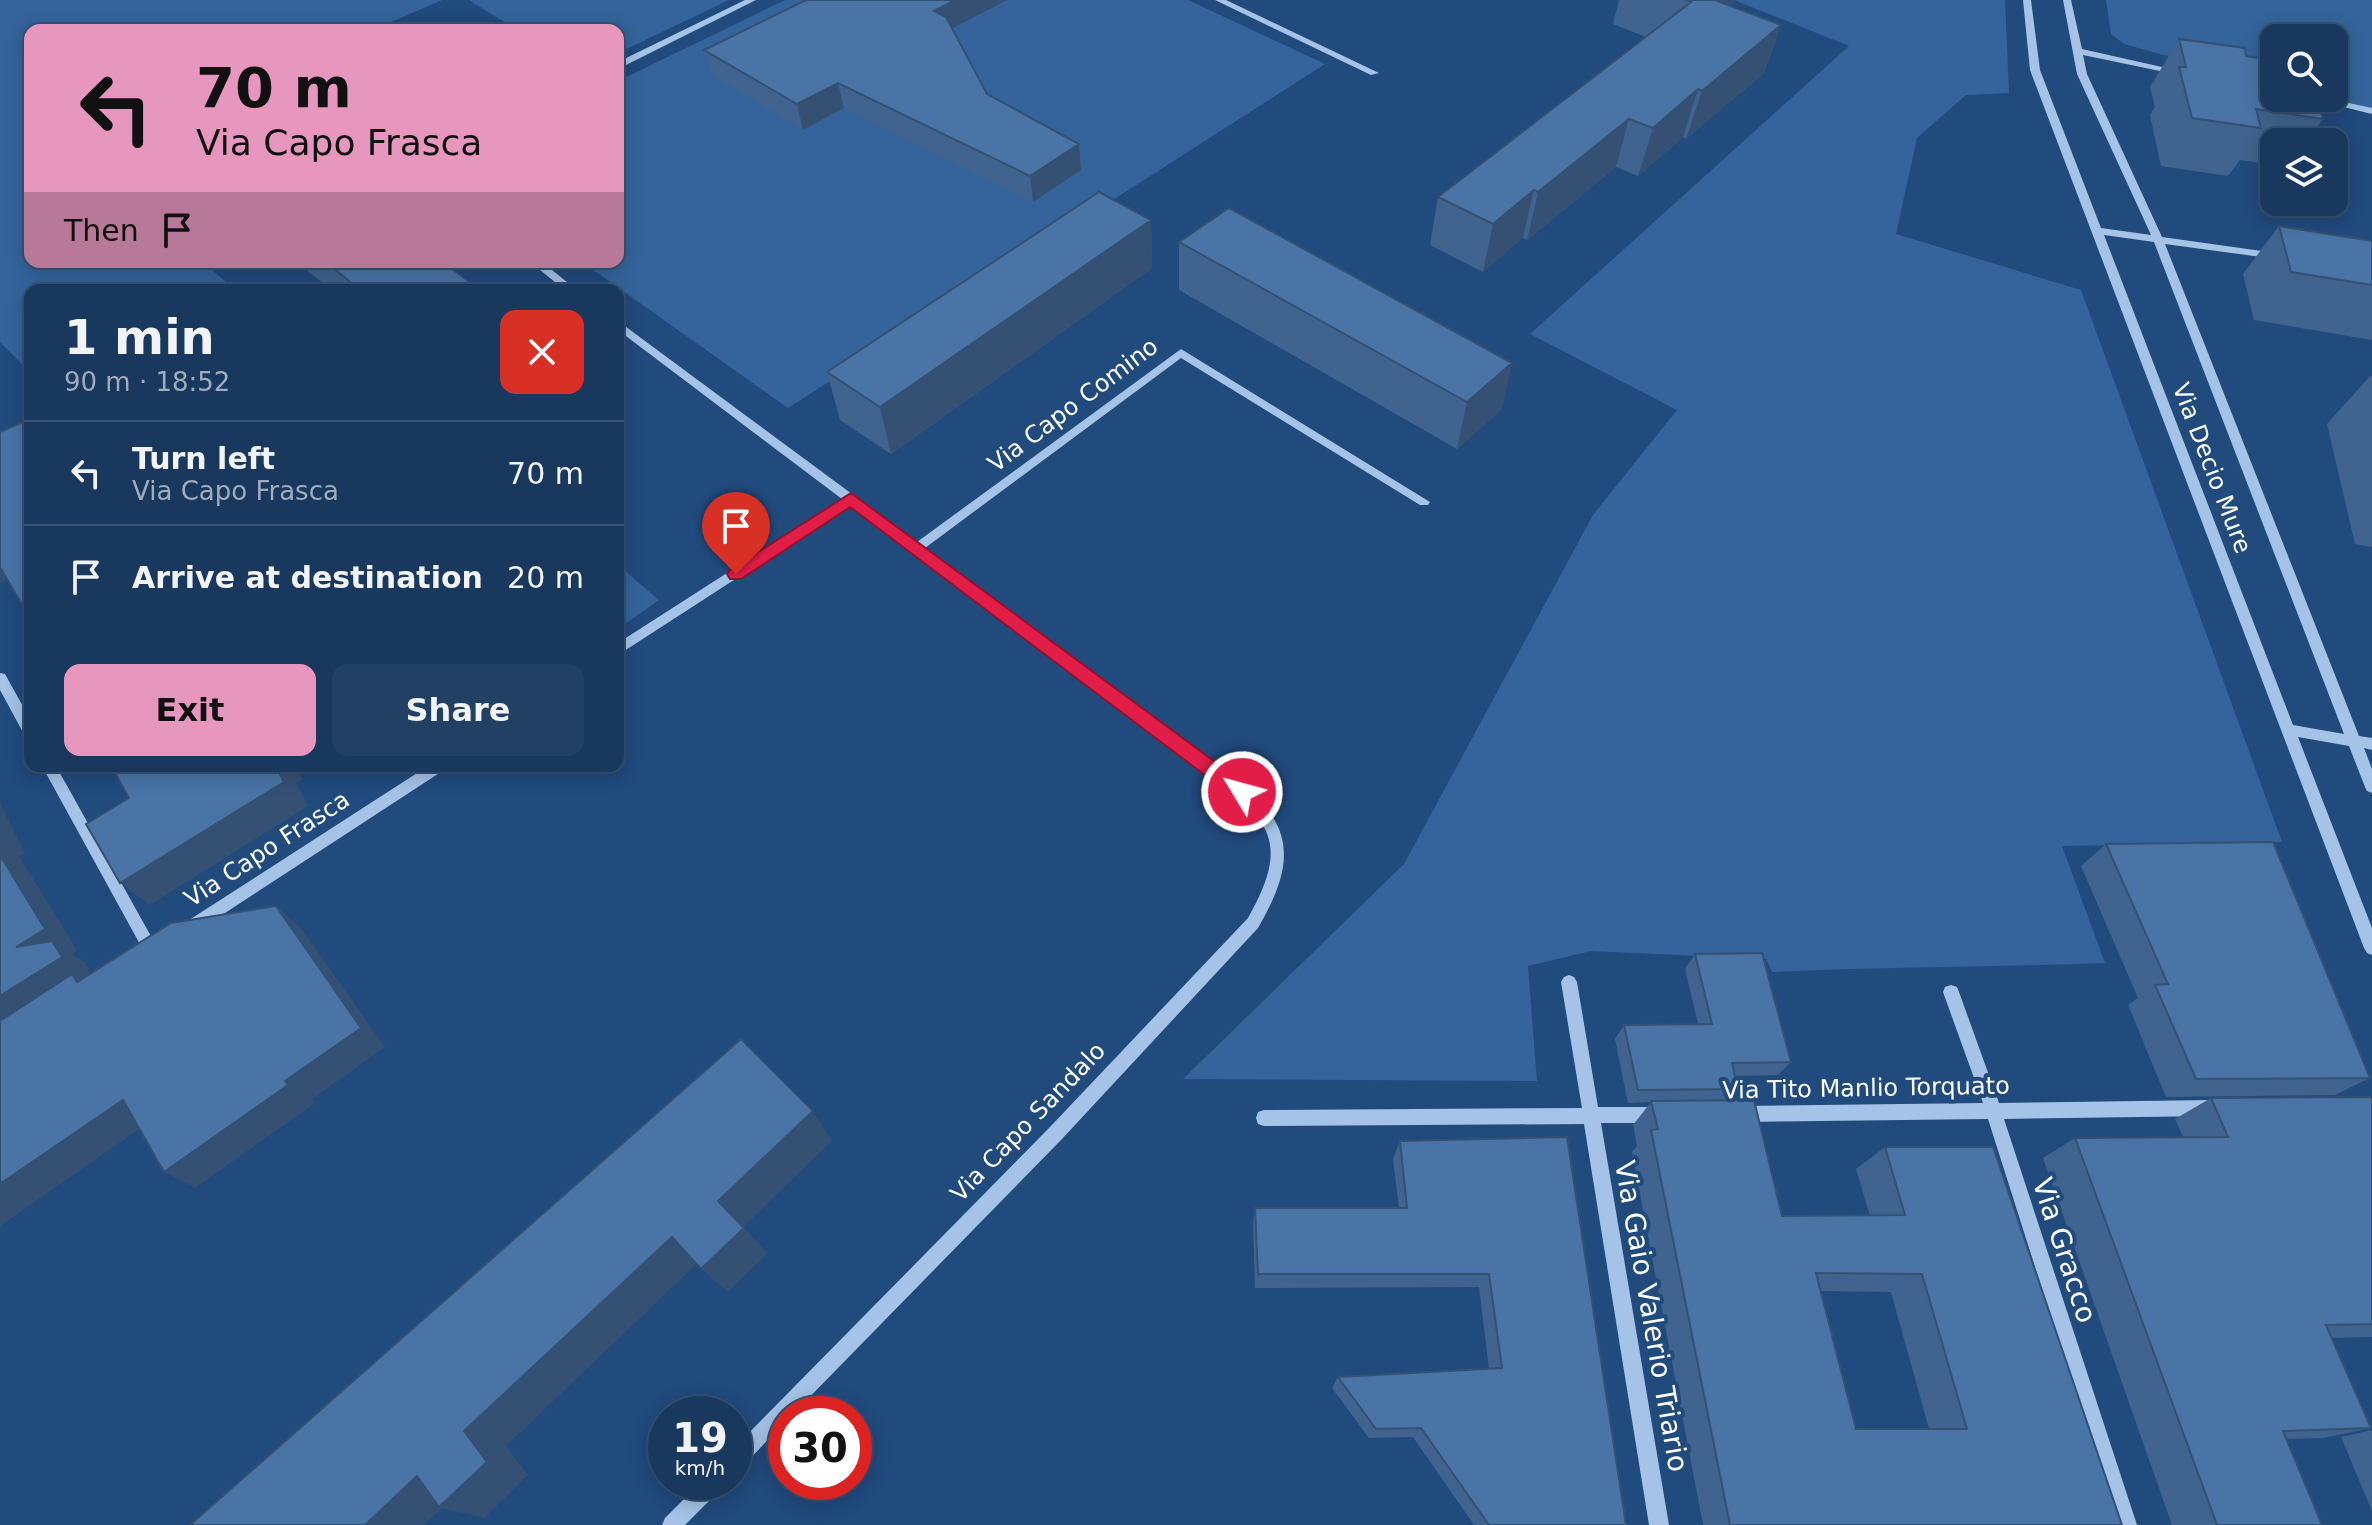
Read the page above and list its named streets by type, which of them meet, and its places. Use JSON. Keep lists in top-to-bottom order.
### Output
{
  "streets": {
    "street": [
      "Via Capo Comino",
      "Via Decio Mure",
      "Via Capo Frasca",
      "Via Tito Manlio Torquato",
      "Via Capo Sandalo",
      "Via Gracco",
      "Via Gaio Valerio Triario"
    ]
  },
  "crossings": [
    ["Via Capo Comino", "Via Capo Sandalo"],
    ["Via Tito Manlio Torquato", "Via Gracco"]
  ],
  "page": {
    "turn": ["70 m", "Via Capo Frasca"],
    "then": "Then",
    "heading": ["1 min", "90 m · 18:52"],
    "list": [
      {
        "name": "Turn left",
        "note": "Via Capo Frasca",
        "value": "70 m"
      },
      {
        "name": "Arrive at destination",
        "value": "20 m"
      }
    ],
    "buttons": ["Exit", "Share"],
    "speed": "19 km/h",
    "limit": "30"
  }
}
